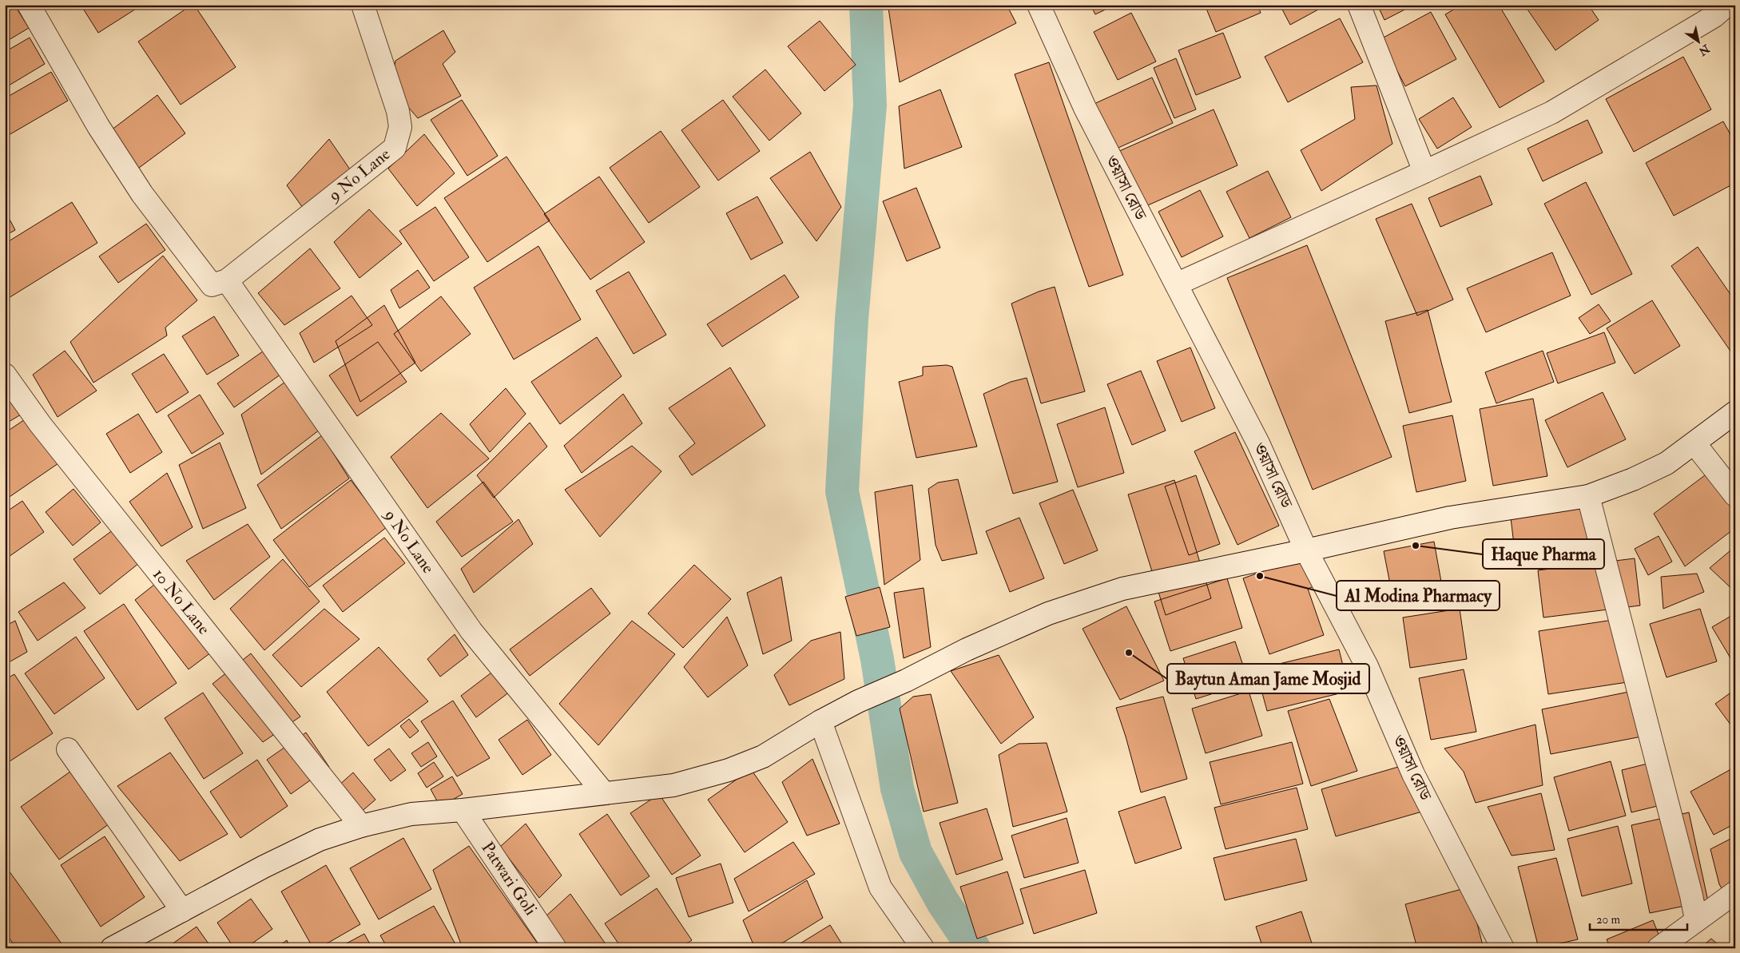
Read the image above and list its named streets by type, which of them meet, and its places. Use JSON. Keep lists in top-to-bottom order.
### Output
{
  "streets": {
    "street": [
      "9 No Lane",
      "ওয়াসা রোড",
      "10 No Lane",
      "Patwari Goli"
    ]
  },
  "places": ["Haque Pharma", "Al Modina Pharmacy", "Baytun Aman Jame Mosjid"],
  "scale_bar": "20 m",
  "north": "bottom right"
}
